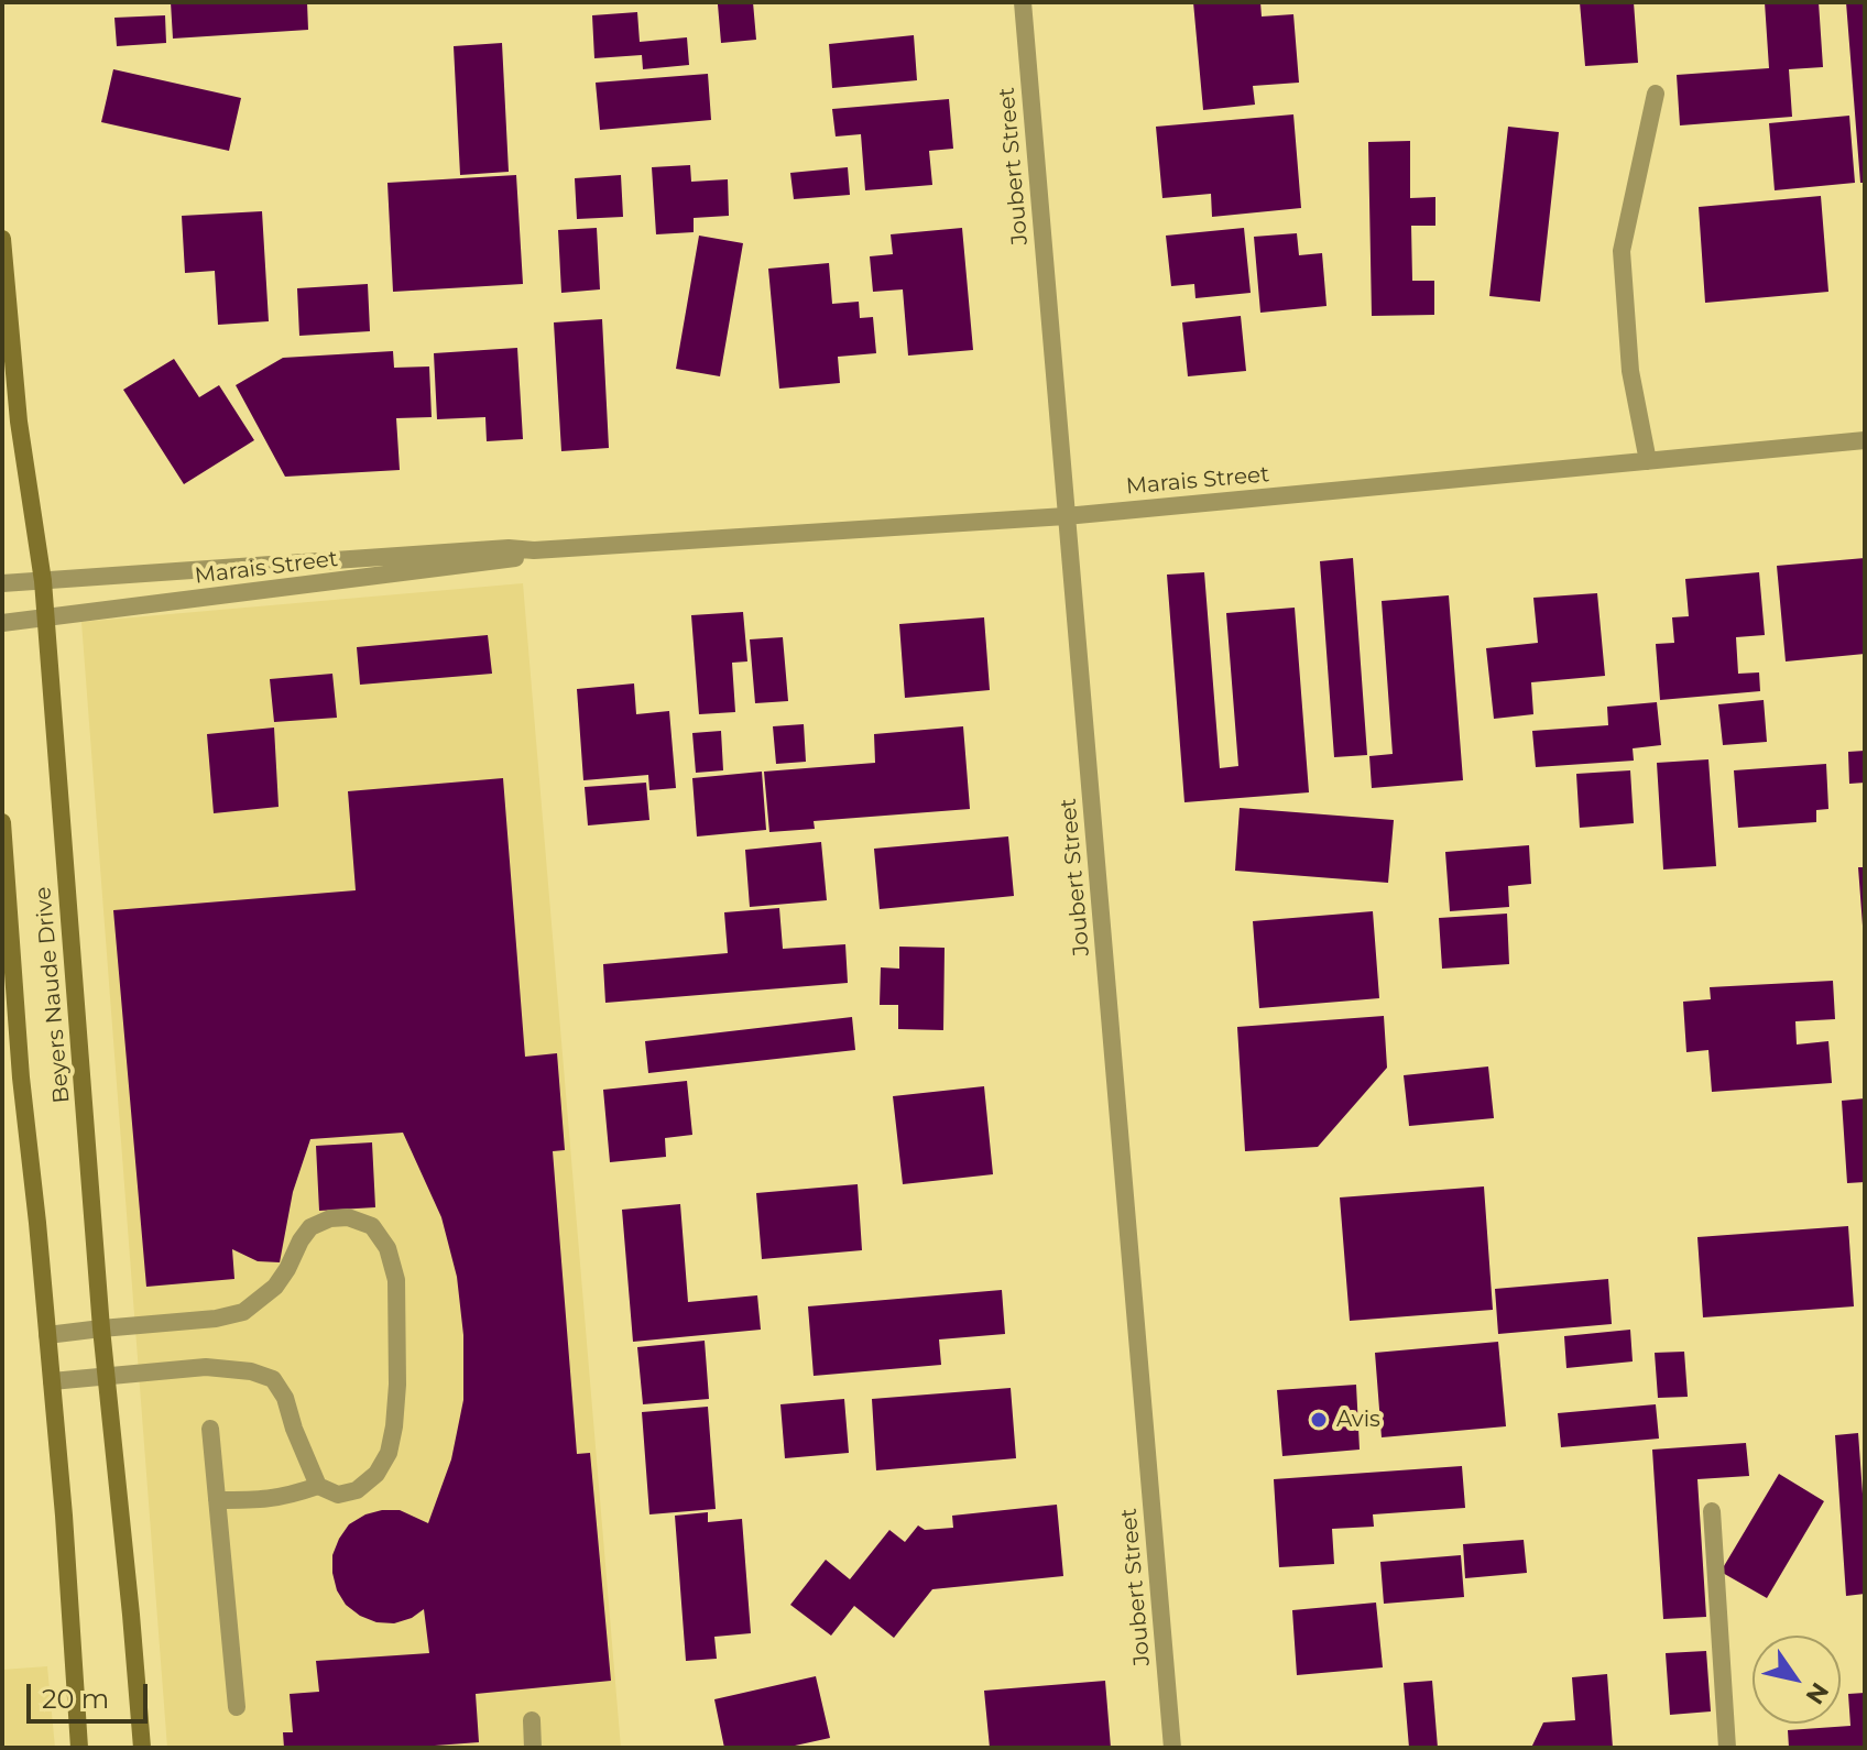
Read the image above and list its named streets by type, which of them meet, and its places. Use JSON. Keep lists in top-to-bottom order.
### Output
{
  "streets": {
    "street": ["Joubert Street", "Marais Street", "Beyers Naude Drive"]
  },
  "crossings": [
    ["Joubert Street", "Marais Street"],
    ["Marais Street", "Beyers Naude Drive"]
  ],
  "places": ["Avis"],
  "scale_bar": "20 m",
  "north": "bottom right"
}
